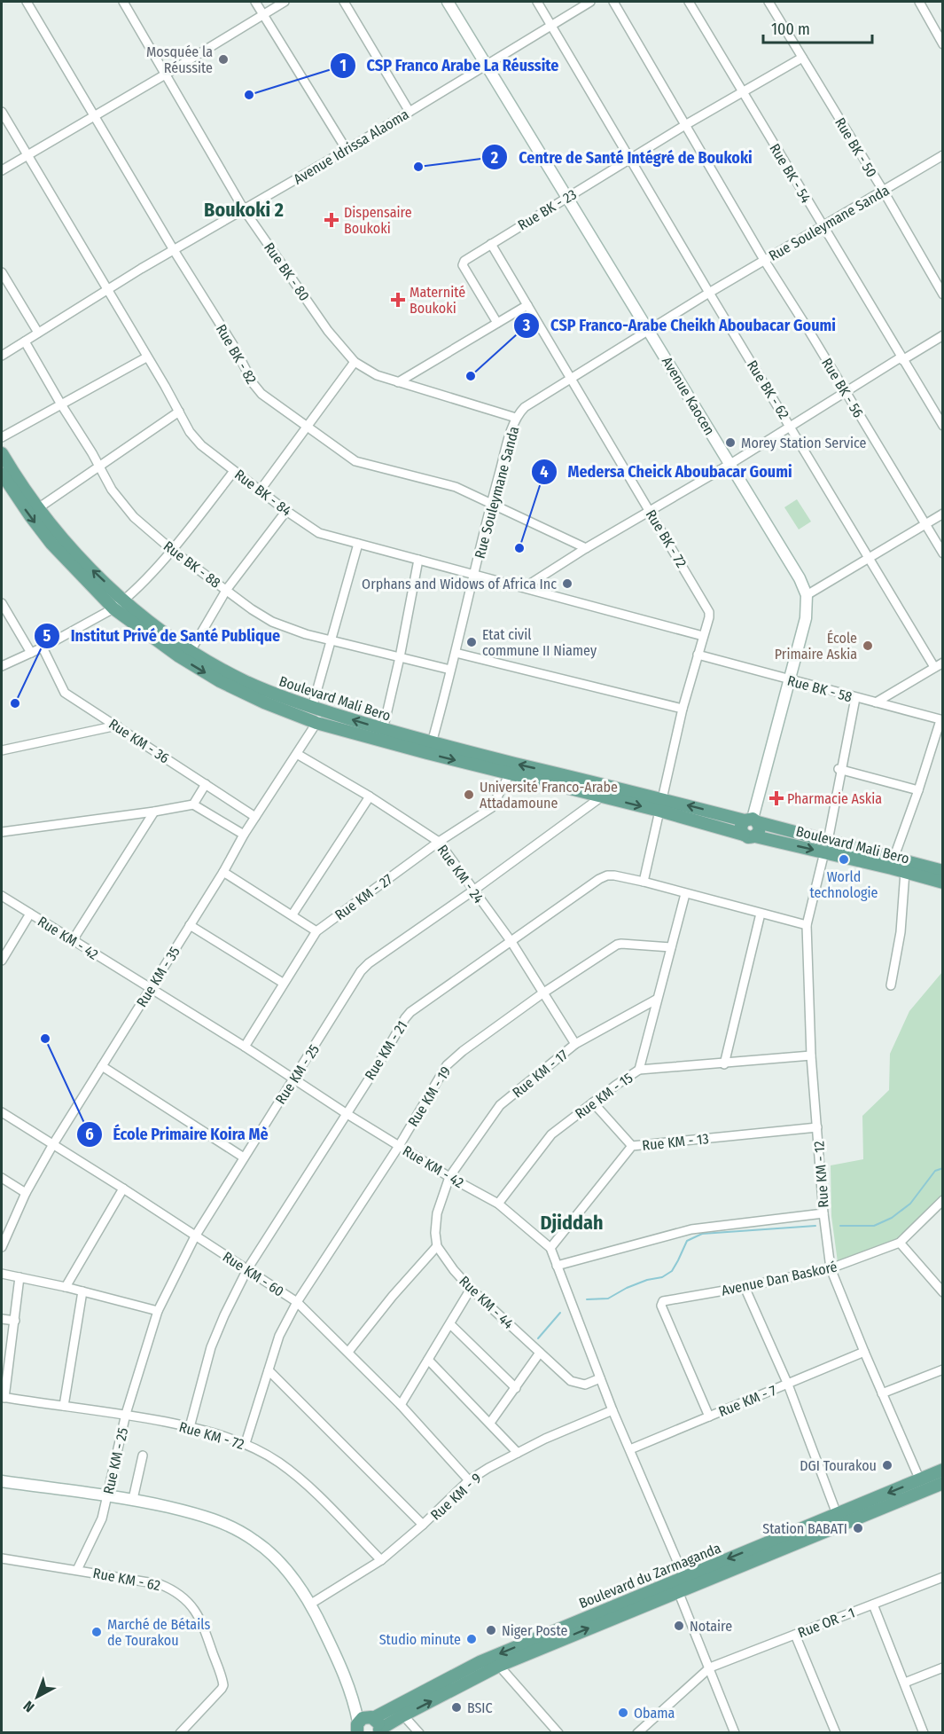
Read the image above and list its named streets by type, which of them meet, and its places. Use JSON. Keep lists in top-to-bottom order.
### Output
{
  "streets": {
    "main road": ["Boulevard Mali Bero", "Boulevard du Zarmaganda"],
    "street": [
      "Avenue Idrissa Alaoma",
      "Rue BK - 50",
      "Rue BK - 54",
      "Rue BK - 23",
      "Rue Souleymane Sanda",
      "Rue BK - 80",
      "Rue BK - 82",
      "Rue BK - 56",
      "Rue BK - 62",
      "Avenue Kaocen",
      "Rue BK - 84",
      "Rue BK - 72",
      "Rue BK - 88",
      "Rue BK - 58",
      "Rue KM - 36",
      "Rue KM - 24",
      "Rue KM - 27",
      "Rue KM - 42",
      "Rue KM - 35",
      "Rue KM - 21",
      "Rue KM - 17",
      "Rue KM - 25",
      "Rue KM - 15",
      "Rue KM - 19",
      "Rue KM - 13",
      "Rue KM - 12",
      "Rue KM - 60",
      "Avenue Dan Baskoré",
      "Rue KM - 44",
      "Rue KM - 7",
      "Rue KM - 72",
      "Rue KM - 9",
      "Rue KM - 62",
      "Rue OR - 1"
    ]
  },
  "crossings": [
    ["Avenue Idrissa Alaoma", "Rue BK - 80"],
    ["Avenue Idrissa Alaoma", "Rue BK - 82"],
    ["Avenue Idrissa Alaoma", "Rue BK - 62"],
    ["Avenue Idrissa Alaoma", "Avenue Kaocen"],
    ["Avenue Idrissa Alaoma", "Rue BK - 84"],
    ["Avenue Idrissa Alaoma", "Rue BK - 88"],
    ["Rue BK - 50", "Rue BK - 23"],
    ["Rue BK - 50", "Rue Souleymane Sanda"],
    ["Rue BK - 54", "Rue BK - 23"],
    ["Rue BK - 54", "Rue Souleymane Sanda"],
    ["Rue BK - 23", "Rue BK - 56"],
    ["Rue BK - 23", "Rue BK - 62"],
    ["Rue BK - 23", "Avenue Kaocen"],
    ["Rue BK - 23", "Rue BK - 72"],
    ["Rue Souleymane Sanda", "Rue BK - 80"],
    ["Rue Souleymane Sanda", "Rue BK - 82"],
    ["Rue Souleymane Sanda", "Rue BK - 56"],
    ["Rue Souleymane Sanda", "Rue BK - 62"],
    ["Rue Souleymane Sanda", "Avenue Kaocen"],
    ["Rue Souleymane Sanda", "Rue BK - 84"],
    ["Rue Souleymane Sanda", "Rue BK - 72"],
    ["Rue Souleymane Sanda", "Rue BK - 88"],
    ["Rue Souleymane Sanda", "Boulevard Mali Bero"],
    ["Avenue Kaocen", "Rue BK - 58"],
    ["Avenue Kaocen", "Boulevard Mali Bero"],
    ["Rue BK - 84", "Rue BK - 72"],
    ["Rue BK - 84", "Rue KM - 35"],
    ["Rue BK - 72", "Rue BK - 58"],
    ["Rue BK - 72", "Boulevard Mali Bero"],
    ["Rue BK - 72", "Rue KM - 21"],
    ["Rue BK - 88", "Rue KM - 35"],
    ["Rue BK - 58", "Rue KM - 12"],
    ["Boulevard Mali Bero", "Rue KM - 27"],
    ["Boulevard Mali Bero", "Rue KM - 35"],
    ["Boulevard Mali Bero", "Rue KM - 25"],
    ["Boulevard Mali Bero", "Rue KM - 12"],
    ["Rue KM - 36", "Rue KM - 35"],
    ["Rue KM - 24", "Rue KM - 27"],
    ["Rue KM - 24", "Rue KM - 35"],
    ["Rue KM - 24", "Rue KM - 21"],
    ["Rue KM - 24", "Rue KM - 17"],
    ["Rue KM - 24", "Rue KM - 25"],
    ["Rue KM - 24", "Rue KM - 19"],
    ["Rue KM - 27", "Rue KM - 42"],
    ["Rue KM - 42", "Rue KM - 35"],
    ["Rue KM - 42", "Rue KM - 21"],
    ["Rue KM - 42", "Rue KM - 17"],
    ["Rue KM - 42", "Rue KM - 25"],
    ["Rue KM - 42", "Rue KM - 15"],
    ["Rue KM - 42", "Rue KM - 19"],
    ["Rue KM - 42", "Rue KM - 13"],
    ["Rue KM - 42", "Rue KM - 44"],
    ["Rue KM - 35", "Rue KM - 60"],
    ["Rue KM - 21", "Rue KM - 12"],
    ["Rue KM - 21", "Rue KM - 60"],
    ["Rue KM - 21", "Rue KM - 72"],
    ["Rue KM - 17", "Rue KM - 44"],
    ["Rue KM - 25", "Rue KM - 60"],
    ["Rue KM - 25", "Rue KM - 72"],
    ["Rue KM - 25", "Rue KM - 62"],
    ["Rue KM - 15", "Rue KM - 12"],
    ["Rue KM - 19", "Rue KM - 60"],
    ["Rue KM - 19", "Rue KM - 72"],
    ["Rue KM - 13", "Rue KM - 12"],
    ["Rue KM - 12", "Avenue Dan Baskoré"],
    ["Rue KM - 12", "Rue KM - 7"],
    ["Rue KM - 12", "Boulevard du Zarmaganda"],
    ["Rue KM - 60", "Rue KM - 9"],
    ["Avenue Dan Baskoré", "Rue KM - 7"],
    ["Rue KM - 72", "Rue KM - 9"]
  ],
  "districts": ["Boukoki 2", "Djiddah"],
  "places": {
    "other": [
      "Mosquée la Réussite",
      "CSP Franco Arabe La Réussite",
      "Centre de Santé Intégré de Boukoki",
      "CSP Franco-Arabe Cheikh Aboubacar Goumi",
      "Morey Station Service",
      "Medersa Cheick Aboubacar Goumi",
      "Orphans and Widows of Africa Inc",
      "Etat civil commune II Niamey",
      "École Primaire Askia",
      "Institut Privé de Santé Publique",
      "Université Franco-Arabe Attadamoune",
      "World technologie",
      "École Primaire Koira Mè",
      "DGI Tourakou",
      "Station BABATI",
      "Notaire",
      "Niger Poste",
      "Marché de Bétails de Tourakou",
      "Studio minute",
      "BSIC",
      "Obama"
    ],
    "health": ["Dispensaire Boukoki", "Maternité Boukoki", "Pharmacie Askia"]
  },
  "scale_bar": "100 m",
  "north": "bottom left"
}
